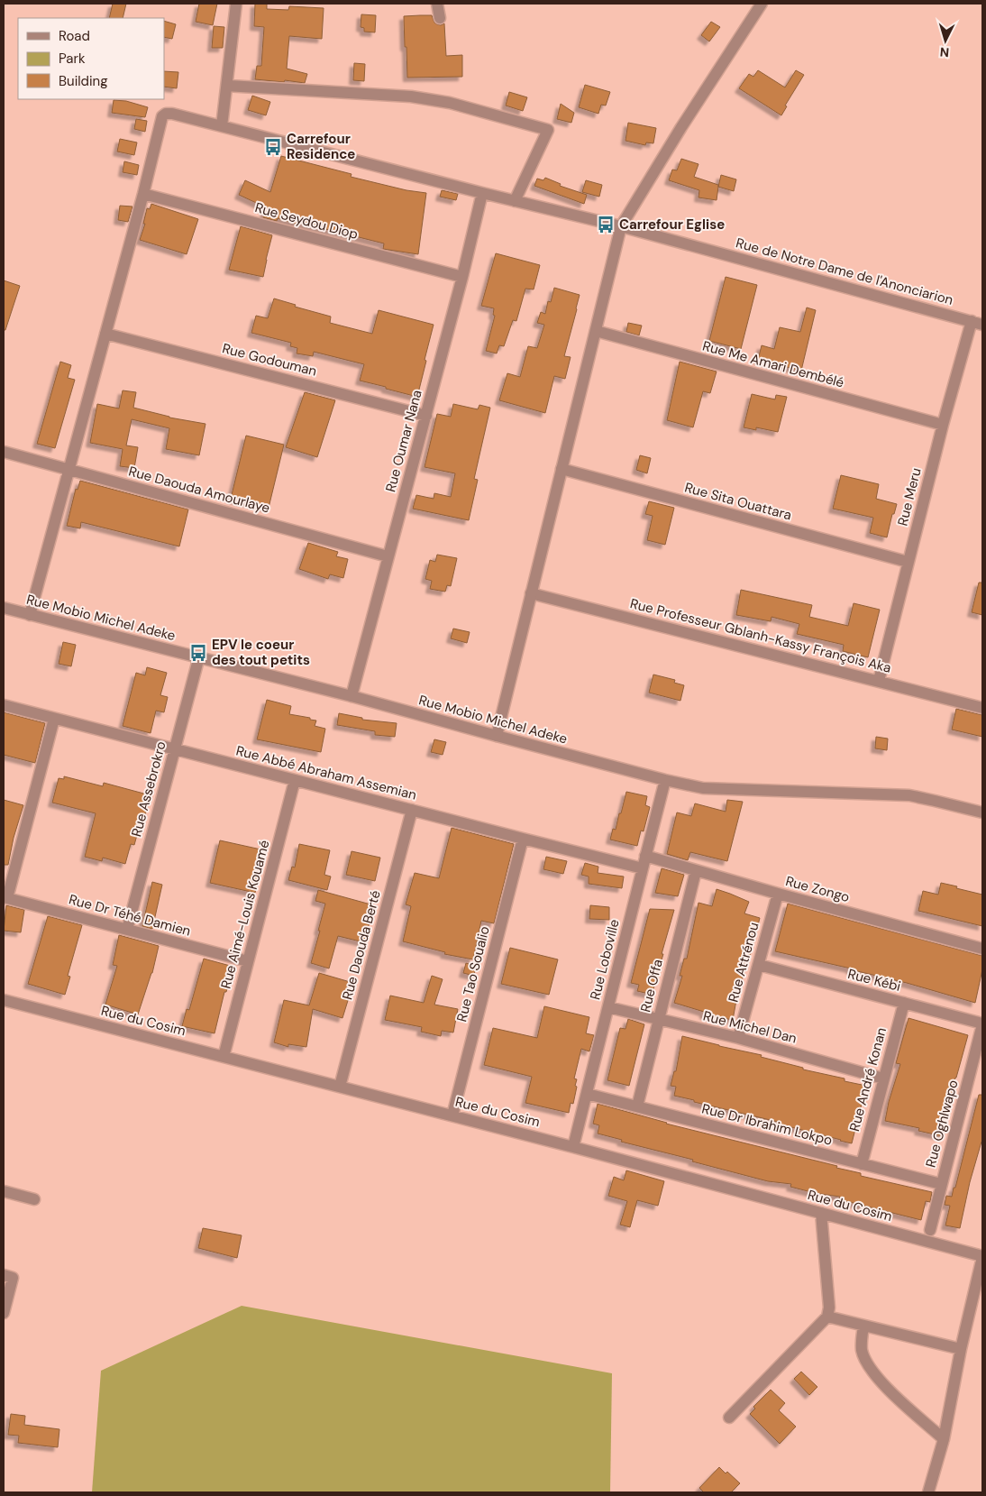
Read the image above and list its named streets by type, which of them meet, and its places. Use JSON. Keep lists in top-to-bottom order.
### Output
{
  "streets": {
    "street": [
      "Rue Seydou Diop",
      "Rue de Notre Dame de l'Anonciarion",
      "Rue Godouman",
      "Rue Me Amari Dembélé",
      "Rue Oumar Nana",
      "Rue Daouda Amourlaye",
      "Rue Meru",
      "Rue Sita Ouattara",
      "Rue Mobio Michel Adeke",
      "Rue Professeur Gblanh-Kassy François Aka",
      "Rue Abbé Abraham Assemian",
      "Rue Assebrokro",
      "Rue Zongo",
      "Rue Aimé-Louis Kouamé",
      "Rue Dr Téhé Damien",
      "Rue Daouda Berté",
      "Rue Loboville",
      "Rue Attrénou",
      "Rue Tao Soualio",
      "Rue Kébi",
      "Rue Offa",
      "Rue du Cosim",
      "Rue Michel Dan",
      "Rue André Konan",
      "Rue Oghlwapo",
      "Rue Dr Ibrahim Lokpo"
    ]
  },
  "crossings": [
    ["Rue Seydou Diop", "Rue de Notre Dame de l'Anonciarion"],
    ["Rue Seydou Diop", "Rue Oumar Nana"],
    ["Rue de Notre Dame de l'Anonciarion", "Rue Oumar Nana"],
    ["Rue de Notre Dame de l'Anonciarion", "Rue Meru"],
    ["Rue Godouman", "Rue Oumar Nana"],
    ["Rue Me Amari Dembélé", "Rue Meru"],
    ["Rue Oumar Nana", "Rue Daouda Amourlaye"],
    ["Rue Oumar Nana", "Rue Mobio Michel Adeke"],
    ["Rue Meru", "Rue Sita Ouattara"],
    ["Rue Meru", "Rue Professeur Gblanh-Kassy François Aka"],
    ["Rue Mobio Michel Adeke", "Rue Assebrokro"],
    ["Rue Mobio Michel Adeke", "Rue Loboville"],
    ["Rue Abbé Abraham Assemian", "Rue Assebrokro"],
    ["Rue Abbé Abraham Assemian", "Rue Aimé-Louis Kouamé"],
    ["Rue Abbé Abraham Assemian", "Rue Daouda Berté"],
    ["Rue Abbé Abraham Assemian", "Rue Loboville"],
    ["Rue Abbé Abraham Assemian", "Rue Tao Soualio"],
    ["Rue Assebrokro", "Rue Dr Téhé Damien"],
    ["Rue Zongo", "Rue Loboville"],
    ["Rue Zongo", "Rue Attrénou"],
    ["Rue Zongo", "Rue Offa"],
    ["Rue Aimé-Louis Kouamé", "Rue Dr Téhé Damien"],
    ["Rue Aimé-Louis Kouamé", "Rue du Cosim"],
    ["Rue Daouda Berté", "Rue du Cosim"],
    ["Rue Loboville", "Rue du Cosim"],
    ["Rue Loboville", "Rue Michel Dan"],
    ["Rue Loboville", "Rue Dr Ibrahim Lokpo"],
    ["Rue Attrénou", "Rue Kébi"],
    ["Rue Attrénou", "Rue Michel Dan"],
    ["Rue Tao Soualio", "Rue du Cosim"],
    ["Rue Kébi", "Rue André Konan"],
    ["Rue Kébi", "Rue Oghlwapo"],
    ["Rue Offa", "Rue Michel Dan"],
    ["Rue Offa", "Rue Dr Ibrahim Lokpo"],
    ["Rue Michel Dan", "Rue André Konan"],
    ["Rue André Konan", "Rue Dr Ibrahim Lokpo"],
    ["Rue Oghlwapo", "Rue Dr Ibrahim Lokpo"]
  ],
  "places": {
    "bus stop": ["Carrefour Residence", "Carrefour Eglise", "EPV le coeur des tout petits"]
  },
  "legend": ["Road", "Park", "Building"],
  "north": "bottom"
}
